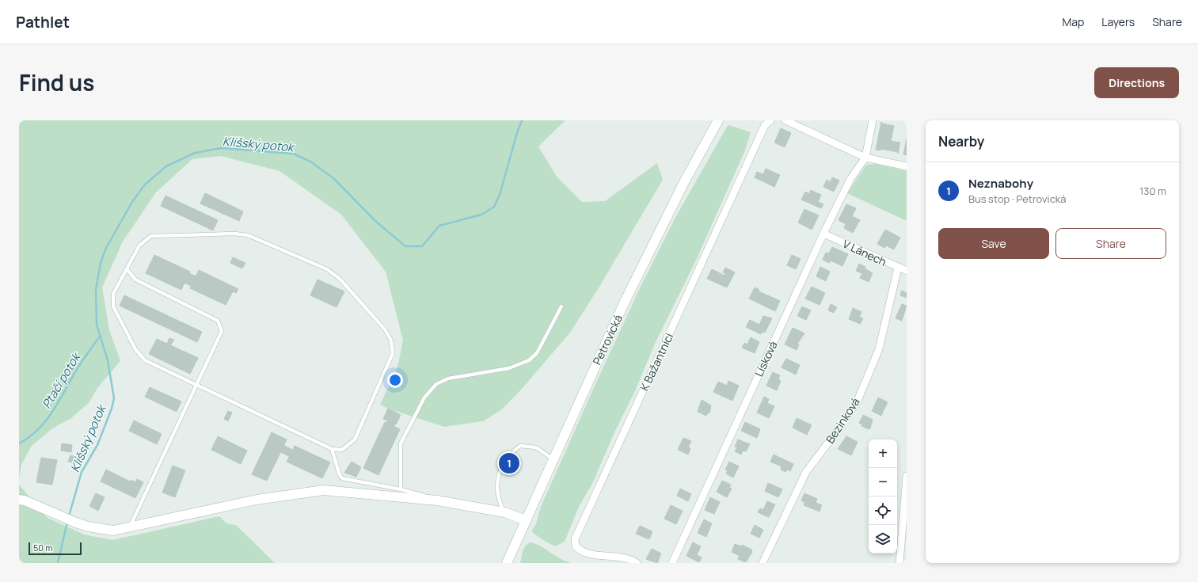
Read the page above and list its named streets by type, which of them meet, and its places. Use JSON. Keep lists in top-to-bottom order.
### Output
{
  "streets": {
    "street": [
      "V Lánech",
      "Petrovická",
      "Lísková",
      "K Bažantnici",
      "Bezinková"
    ]
  },
  "crossings": [
    ["V Lánech", "Lísková"],
    ["V Lánech", "Bezinková"]
  ],
  "water": ["Klíšský potok", "Ptačí potok"],
  "scale_bar": "50 m",
  "page": {
    "header": "Pathlet",
    "nav": ["Map", "Layers", "Share"],
    "title": "Find us",
    "buttons": [
      "Directions",
      ["Save", "Share"]
    ],
    "heading": "Nearby",
    "list": [
      {
        "mark": "1",
        "name": "Neznabohy",
        "note": "Bus stop · Petrovická",
        "value": "130 m"
      }
    ],
    "map_buttons": ["+", "−"],
    "pins": "1",
    "scale": "50 m"
  }
}
